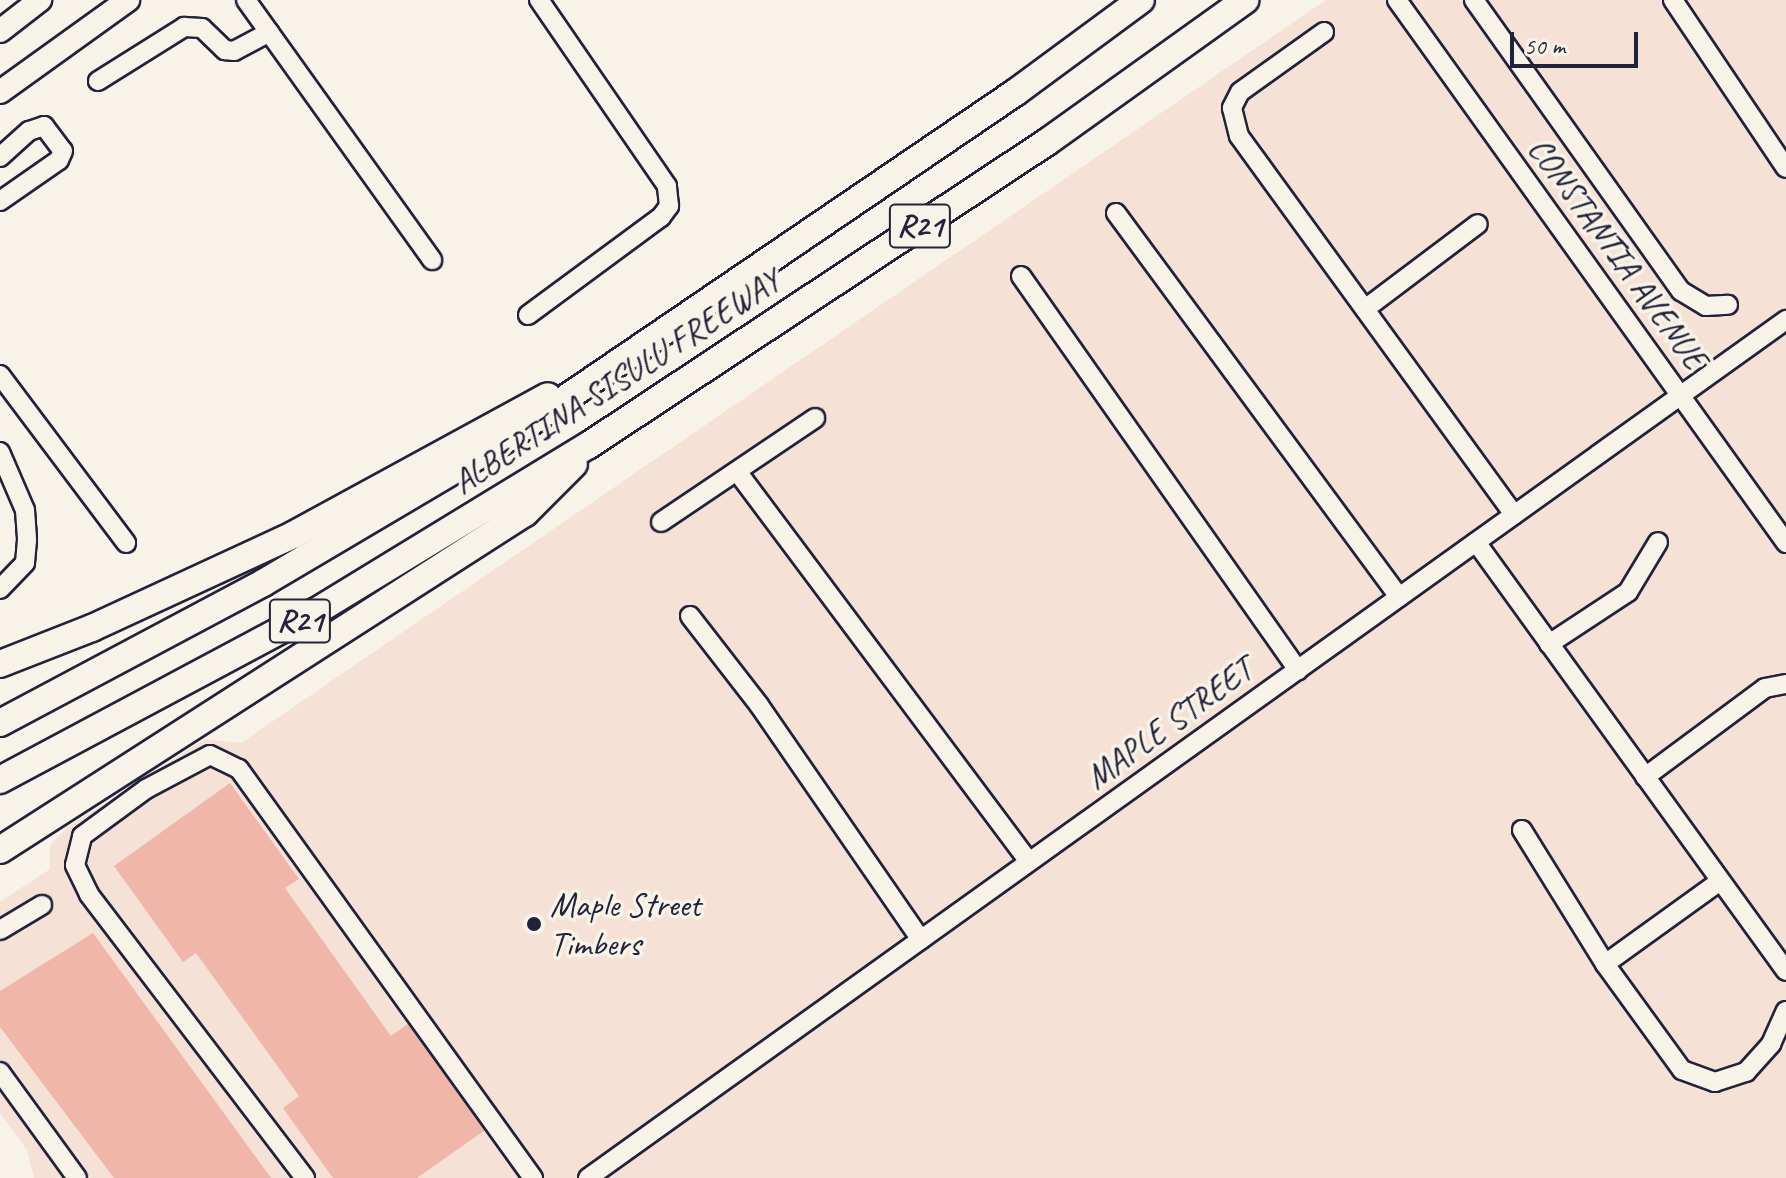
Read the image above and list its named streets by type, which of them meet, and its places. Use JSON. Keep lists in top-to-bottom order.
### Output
{
  "streets": {
    "highway": ["R21", "ALBERTINA SISULU FREEWAY"],
    "street": ["CONSTANTIA AVENUE", "MAPLE STREET"]
  },
  "crossings": [
    ["CONSTANTIA AVENUE", "MAPLE STREET"]
  ],
  "places": ["Maple Street Timbers"],
  "scale_bar": "50 m"
}
